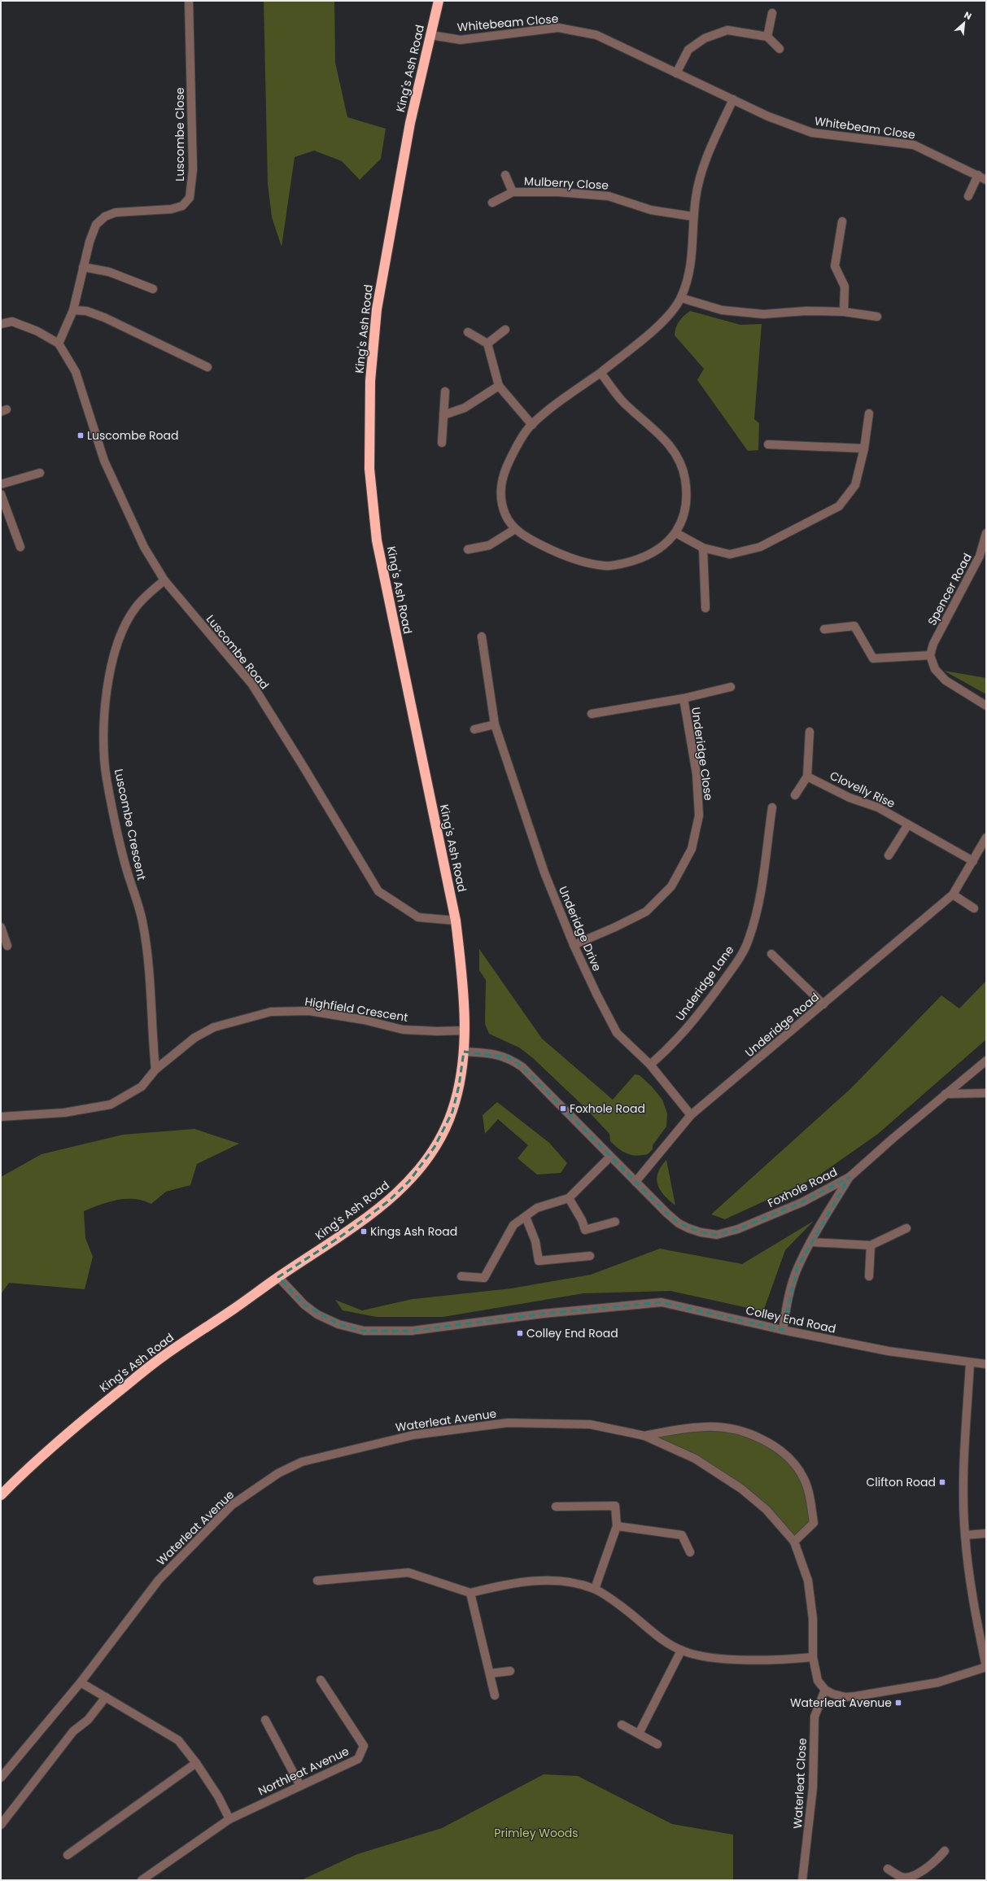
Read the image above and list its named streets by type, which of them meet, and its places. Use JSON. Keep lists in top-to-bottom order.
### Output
{
  "streets": {
    "highway": ["King's Ash Road"],
    "street": [
      "Whitebeam Close",
      "Luscombe Close",
      "Mulberry Close",
      "Spencer Road",
      "Luscombe Road",
      "Underidge Close",
      "Clovelly Rise",
      "Luscombe Crescent",
      "Underidge Drive",
      "Underidge Lane",
      "Highfield Crescent",
      "Underidge Road",
      "Foxhole Road",
      "Colley End Road",
      "Waterleat Avenue",
      "Northleat Avenue",
      "Waterleat Close"
    ]
  },
  "crossings": [
    ["Whitebeam Close", "King's Ash Road"],
    ["King's Ash Road", "Luscombe Road"],
    ["King's Ash Road", "Highfield Crescent"],
    ["King's Ash Road", "Foxhole Road"],
    ["King's Ash Road", "Colley End Road"],
    ["Luscombe Close", "Luscombe Road"],
    ["Luscombe Road", "Luscombe Crescent"],
    ["Underidge Close", "Underidge Drive"],
    ["Clovelly Rise", "Underidge Road"],
    ["Luscombe Crescent", "Highfield Crescent"],
    ["Underidge Drive", "Underidge Lane"],
    ["Underidge Drive", "Underidge Road"],
    ["Underidge Road", "Foxhole Road"],
    ["Waterleat Avenue", "Waterleat Close"]
  ],
  "parks": ["Primley Woods"],
  "places": {
    "transit": [
      "Luscombe Road",
      "Foxhole Road",
      "Kings Ash Road",
      "Colley End Road",
      "Clifton Road",
      "Waterleat Avenue"
    ]
  },
  "north": "top right"
}
